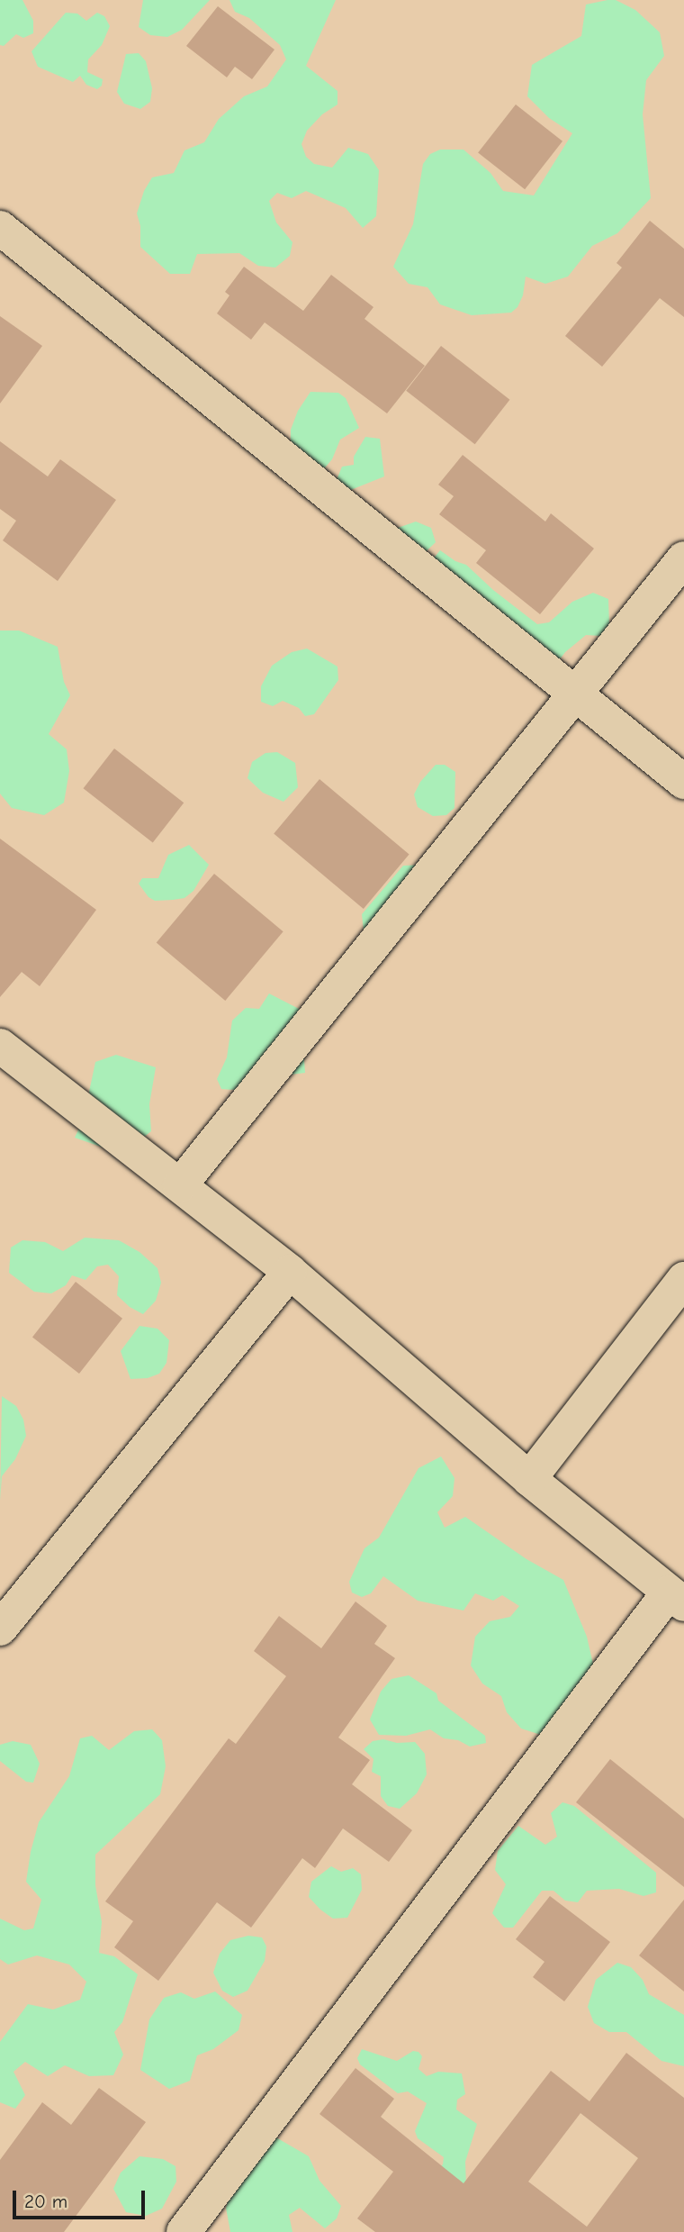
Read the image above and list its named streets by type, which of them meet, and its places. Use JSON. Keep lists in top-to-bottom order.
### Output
{
  "scale_bar": "20 m"
}
